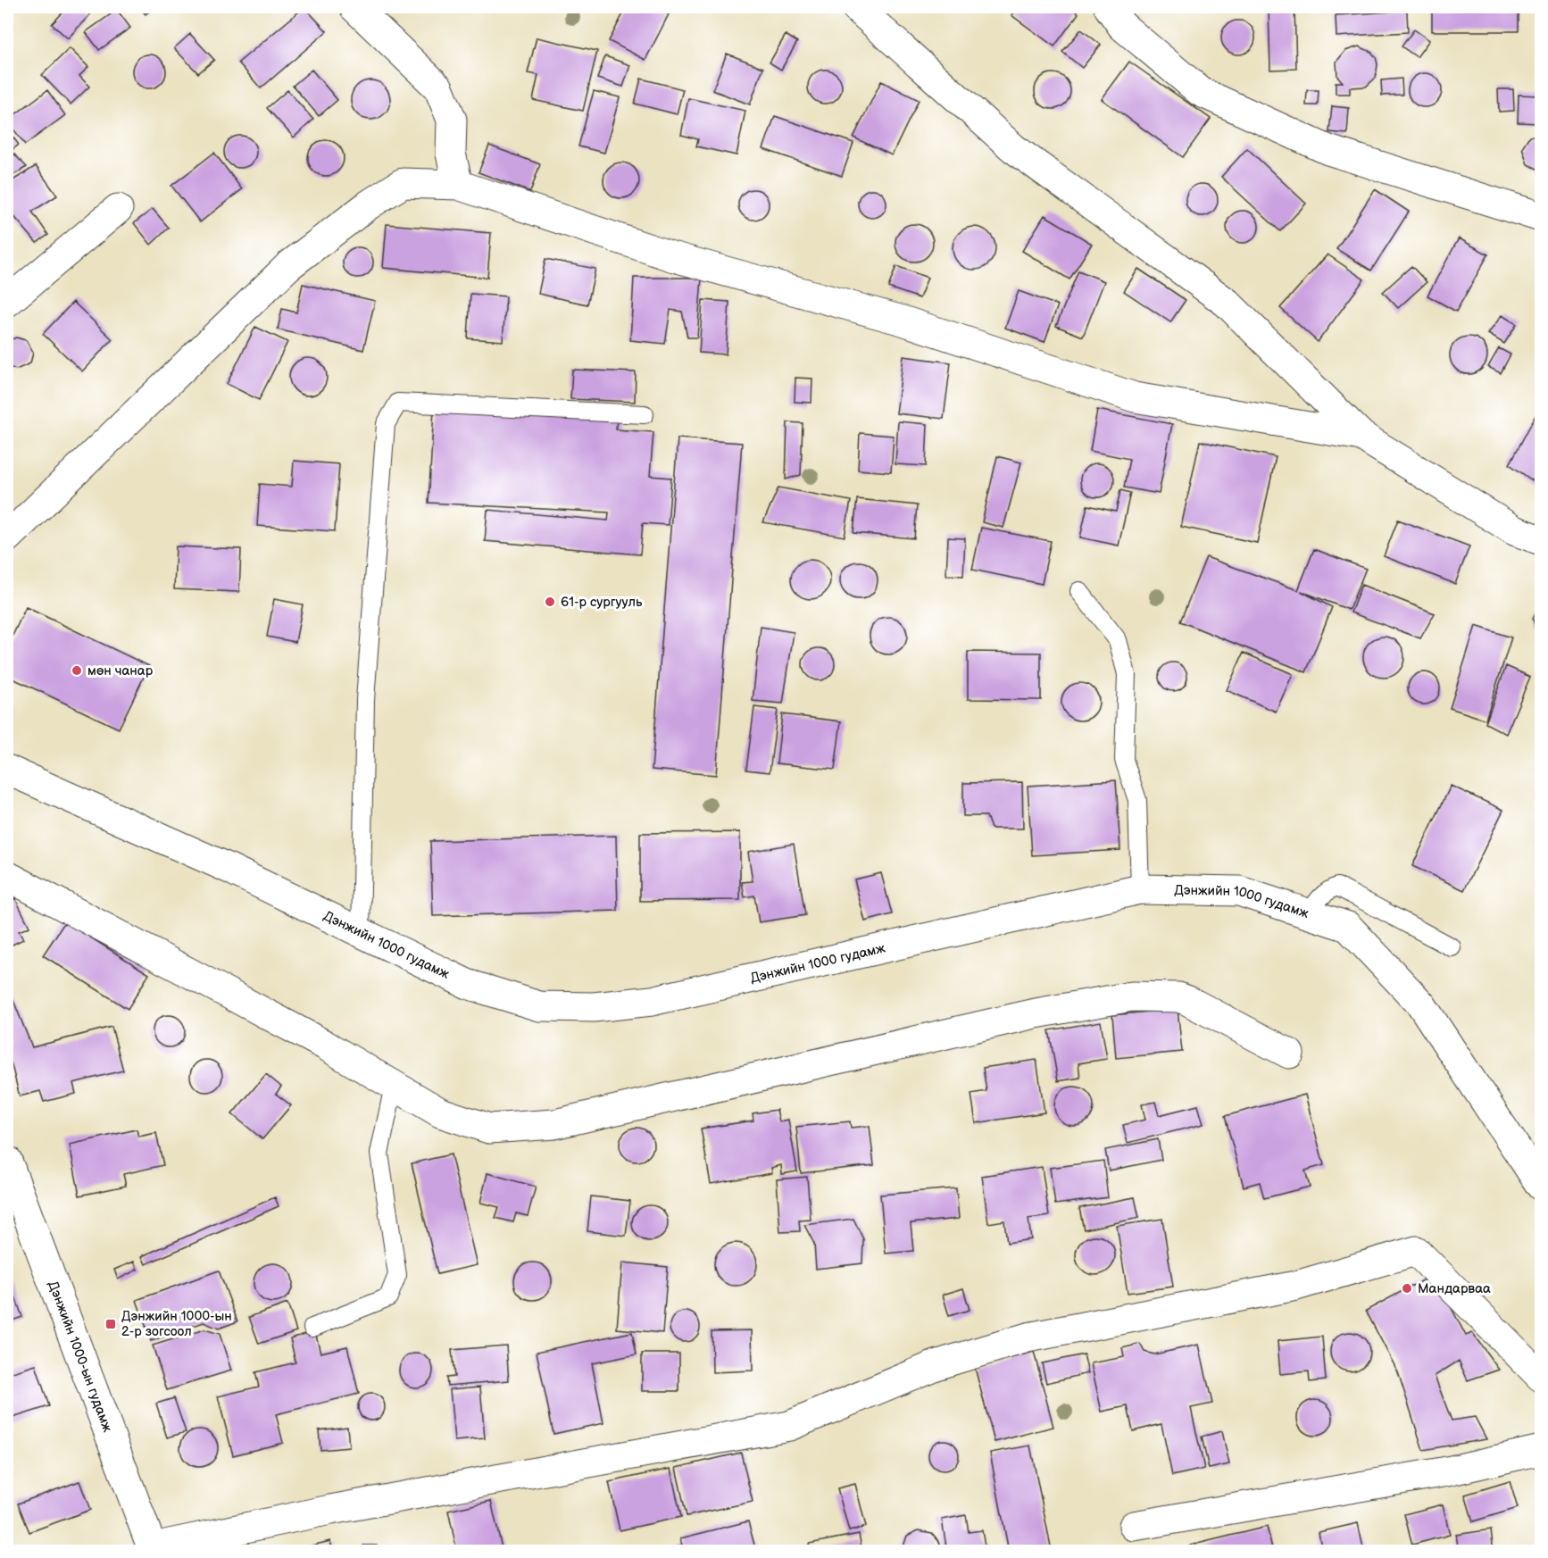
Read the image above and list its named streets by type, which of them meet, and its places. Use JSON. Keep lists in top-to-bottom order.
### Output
{
  "streets": {
    "street": ["Дэнжийн 1000 гудамж", "Дэнжийн 1000-ын гудамж"]
  },
  "places": {
    "other": ["61-р сургууль", "мөн чанар", "Мандарваа"],
    "transit": ["Дэнжийн 1000-ын 2-р зогсоол"]
  }
}
